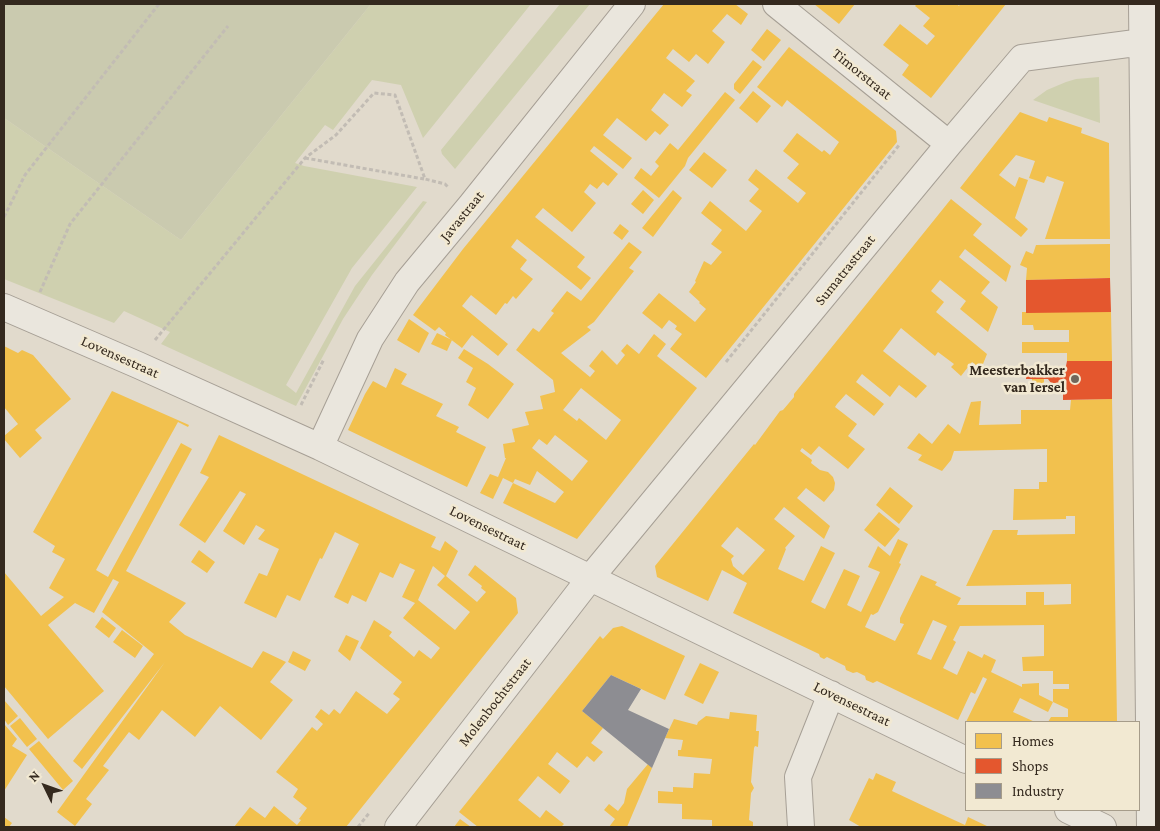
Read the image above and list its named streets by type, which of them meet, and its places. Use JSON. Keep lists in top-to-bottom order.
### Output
{
  "streets": {
    "street": [
      "Timorstraat",
      "Javastraat",
      "Sumatrastraat",
      "Lovensestraat",
      "Molenbochtstraat"
    ]
  },
  "crossings": [
    ["Timorstraat", "Sumatrastraat"],
    ["Javastraat", "Lovensestraat"],
    ["Sumatrastraat", "Lovensestraat"],
    ["Sumatrastraat", "Molenbochtstraat"],
    ["Lovensestraat", "Molenbochtstraat"]
  ],
  "places": ["Meesterbakker van Iersel"],
  "legend": ["Homes", "Shops", "Industry"],
  "north": "top left"
}
